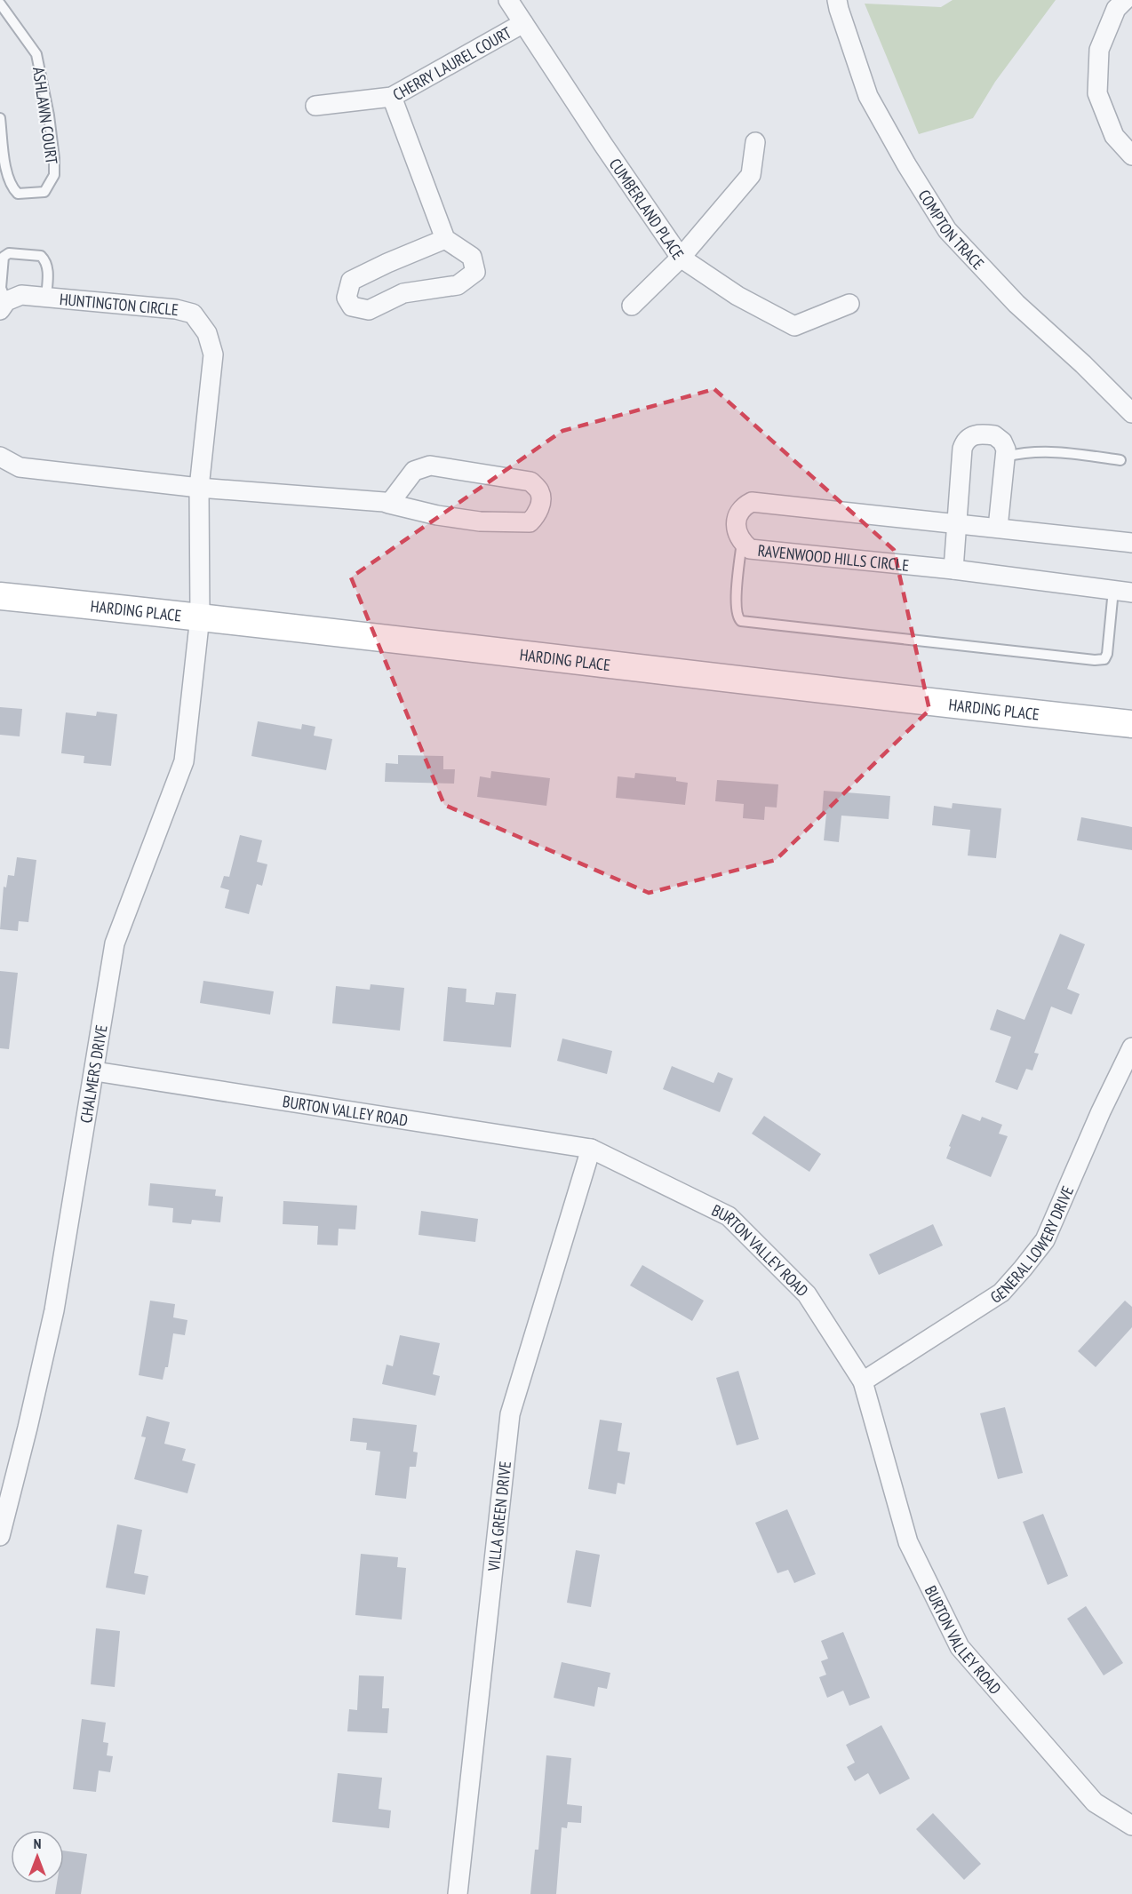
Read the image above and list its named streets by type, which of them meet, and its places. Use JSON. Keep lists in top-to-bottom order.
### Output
{
  "streets": {
    "main road": ["HARDING PLACE"],
    "street": [
      "CHERRY LAUREL COURT",
      "CUMBERLAND PLACE",
      "COMPTON TRACE",
      "HUNTINGTON CIRCLE",
      "RAVENWOOD HILLS CIRCLE",
      "CHALMERS DRIVE",
      "BURTON VALLEY ROAD",
      "GENERAL LOWERY DRIVE",
      "VILLA GREEN DRIVE"
    ],
    "lane": ["ASHLAWN COURT"]
  },
  "crossings": [
    ["CHERRY LAUREL COURT", "CUMBERLAND PLACE"],
    ["HUNTINGTON CIRCLE", "HARDING PLACE"],
    ["HUNTINGTON CIRCLE", "CHALMERS DRIVE"],
    ["HARDING PLACE", "CHALMERS DRIVE"],
    ["CHALMERS DRIVE", "BURTON VALLEY ROAD"],
    ["BURTON VALLEY ROAD", "GENERAL LOWERY DRIVE"],
    ["BURTON VALLEY ROAD", "VILLA GREEN DRIVE"]
  ],
  "north": "top"
}
